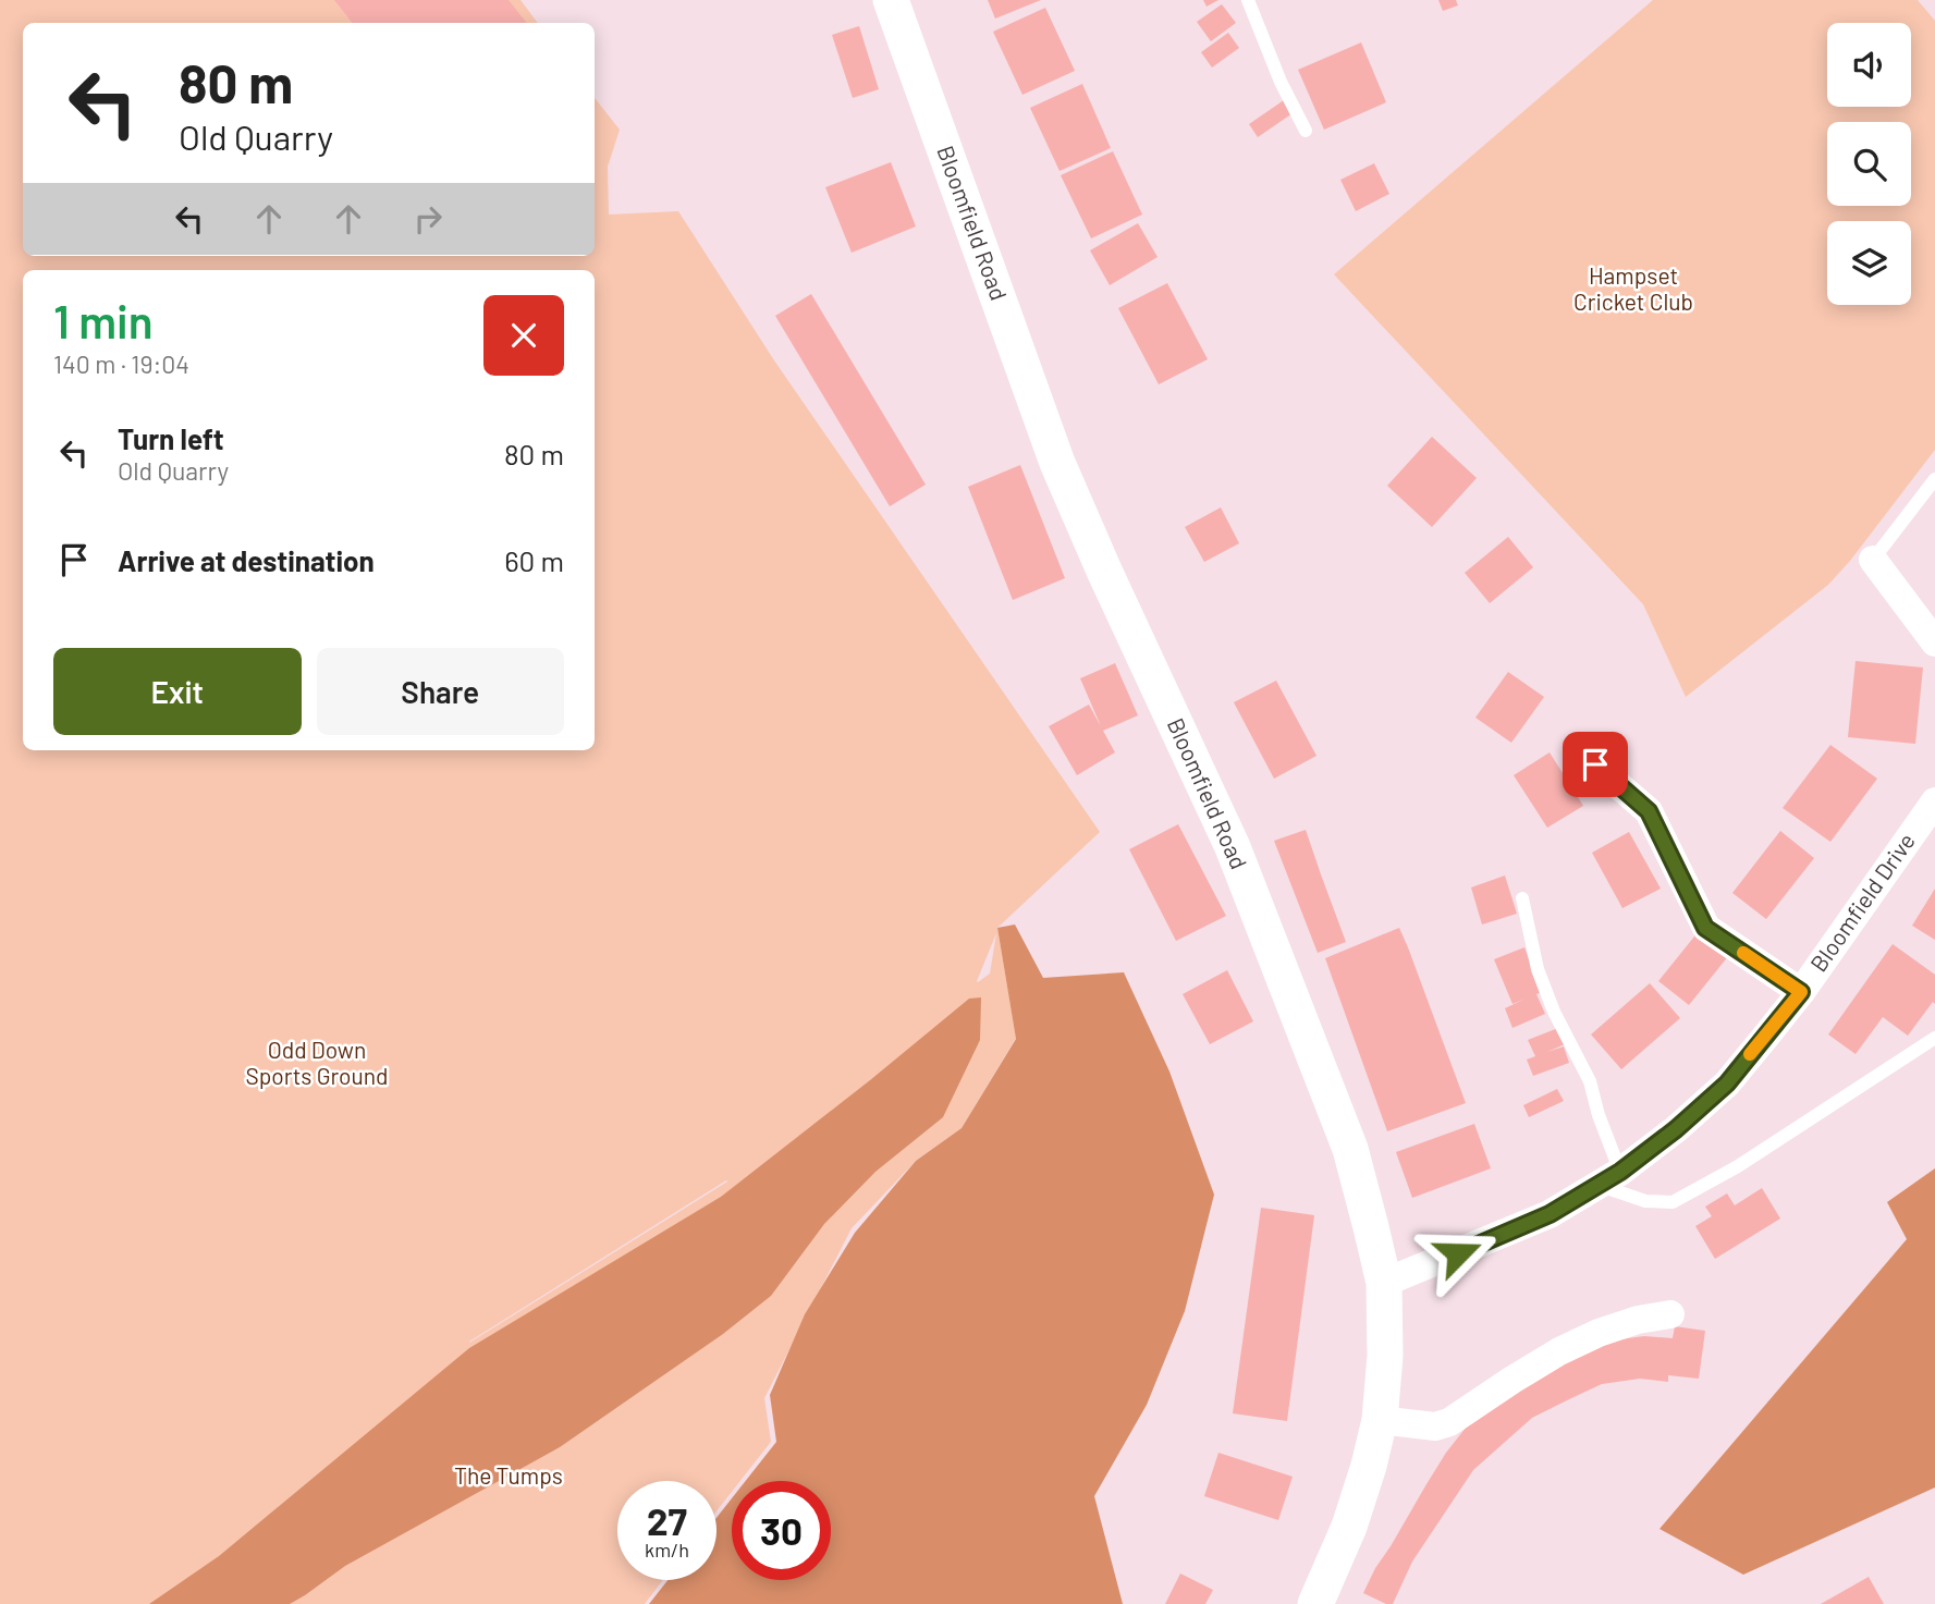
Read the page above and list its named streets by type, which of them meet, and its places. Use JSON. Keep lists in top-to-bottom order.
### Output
{
  "streets": {
    "street": ["Bloomfield Road", "Bloomfield Drive"]
  },
  "crossings": [
    ["Bloomfield Road", "Bloomfield Drive"]
  ],
  "parks": ["Hampset Cricket Club", "Odd Down Sports Ground", "The Tumps"],
  "page": {
    "turn": ["80 m", "Old Quarry"],
    "heading": ["1 min", "140 m · 19:04"],
    "list": [
      {
        "name": "Turn left",
        "note": "Old Quarry",
        "value": "80 m"
      },
      {
        "name": "Arrive at destination",
        "value": "60 m"
      }
    ],
    "buttons": ["Exit", "Share"],
    "speed": "27 km/h",
    "limit": "30"
  }
}
